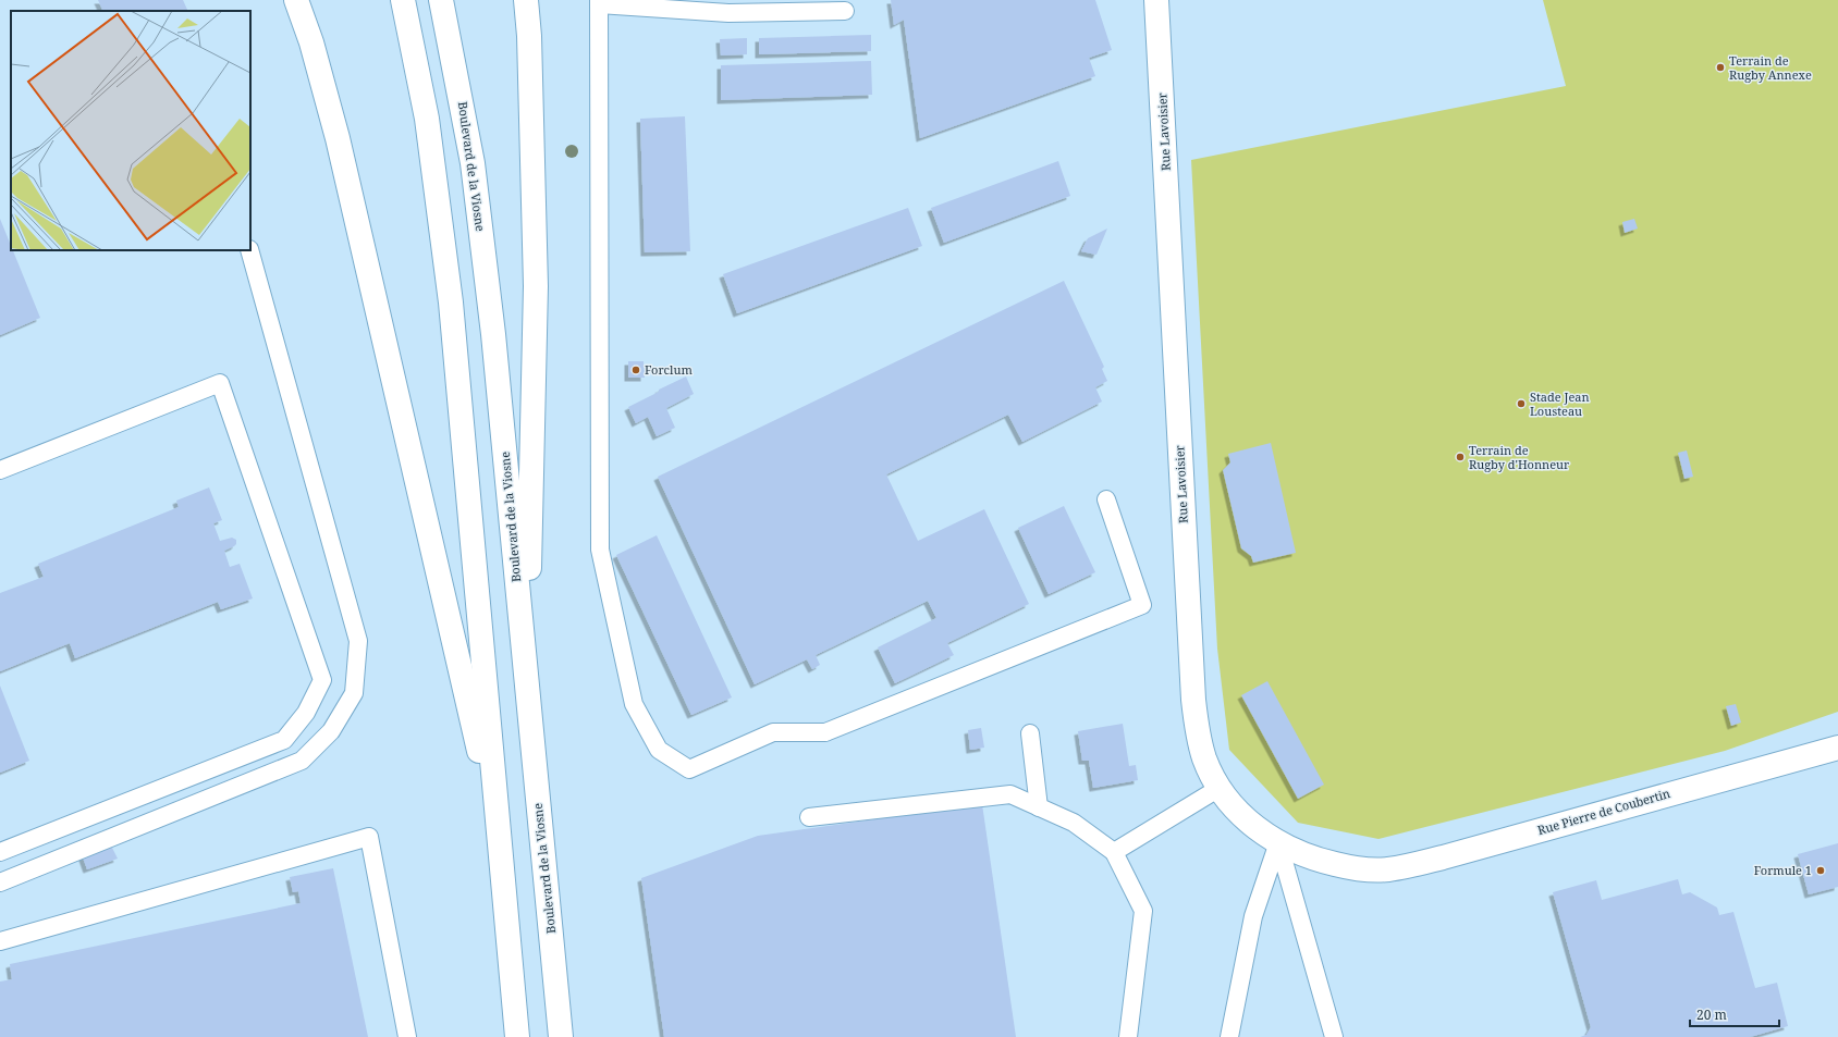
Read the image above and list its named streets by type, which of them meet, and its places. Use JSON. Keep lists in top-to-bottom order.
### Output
{
  "streets": {
    "main road": ["Rue Lavoisier", "Boulevard de la Viosne", "Rue Pierre de Coubertin"]
  },
  "crossings": [
    ["Rue Lavoisier", "Rue Pierre de Coubertin"]
  ],
  "places": [
    "Terrain de Rugby Annexe",
    "Forclum",
    "Stade Jean Lousteau",
    "Terrain de Rugby d'Honneur",
    "Formule 1"
  ],
  "scale_bar": "20 m"
}
